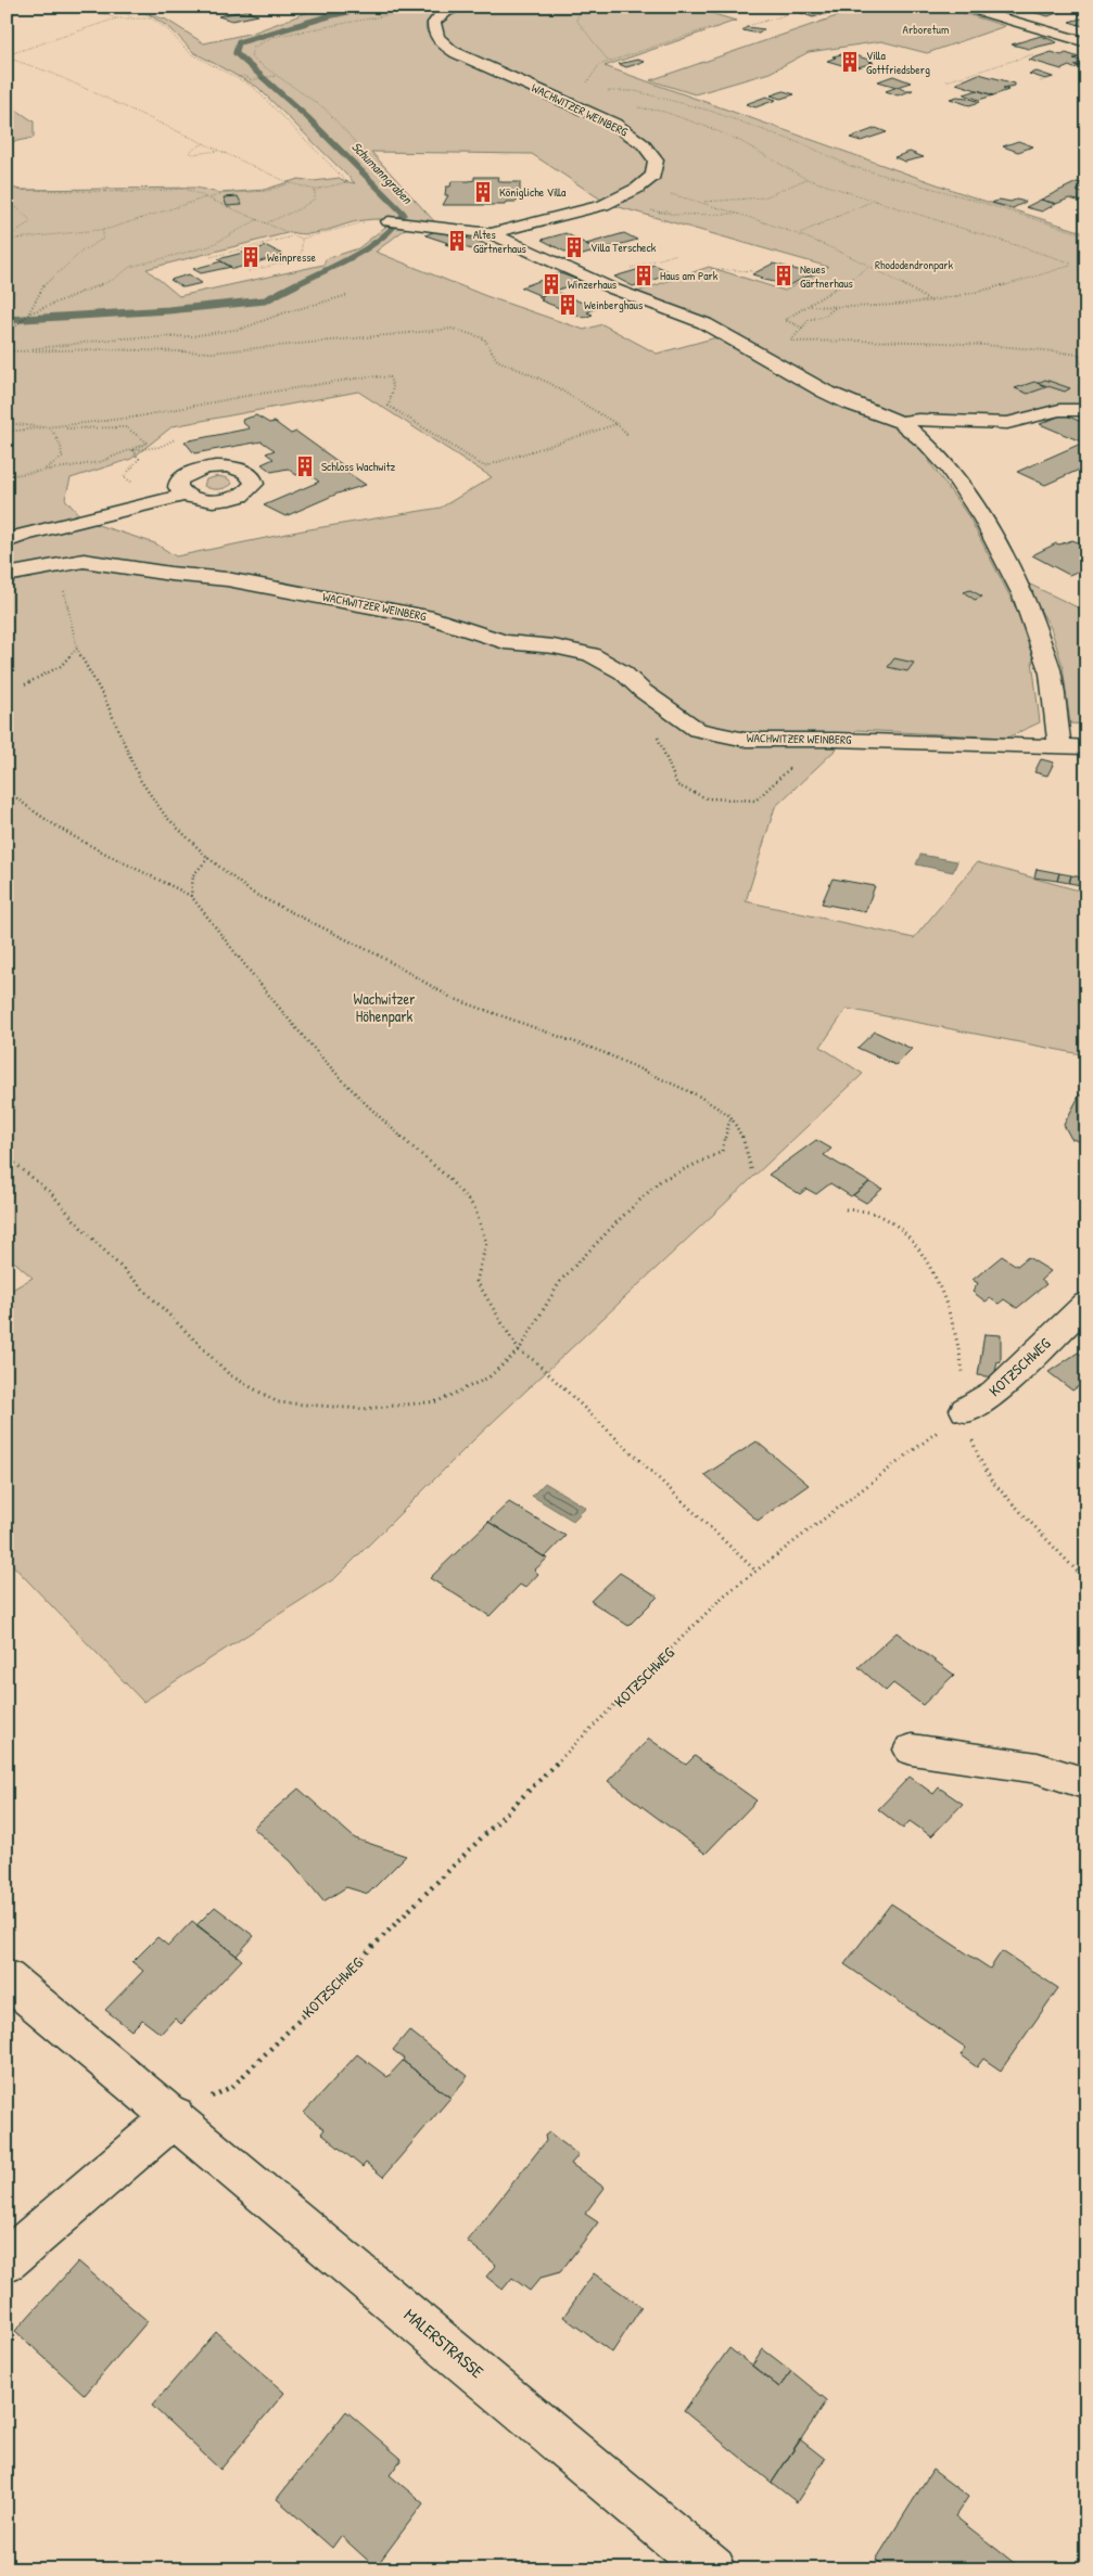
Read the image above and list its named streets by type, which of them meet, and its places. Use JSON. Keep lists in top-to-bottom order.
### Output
{
  "streets": {
    "street": ["WACHWITZER WEINBERG", "KOTZSCHWEG", "MALERSTRASSE"]
  },
  "water": ["Schumanngraben"],
  "parks": ["Arboretum", "Rhododendronpark", "Wachwitzer Höhenpark"],
  "places": {
    "building": [
      "Villa Gottfriedsberg",
      "Königliche Villa",
      "Altes Gärtnerhaus",
      "Villa Terscheck",
      "Weinpresse",
      "Haus am Park",
      "Neues Gärtnerhaus",
      "Winzerhaus",
      "Weinberghaus",
      "Schloss Wachwitz"
    ]
  }
}
